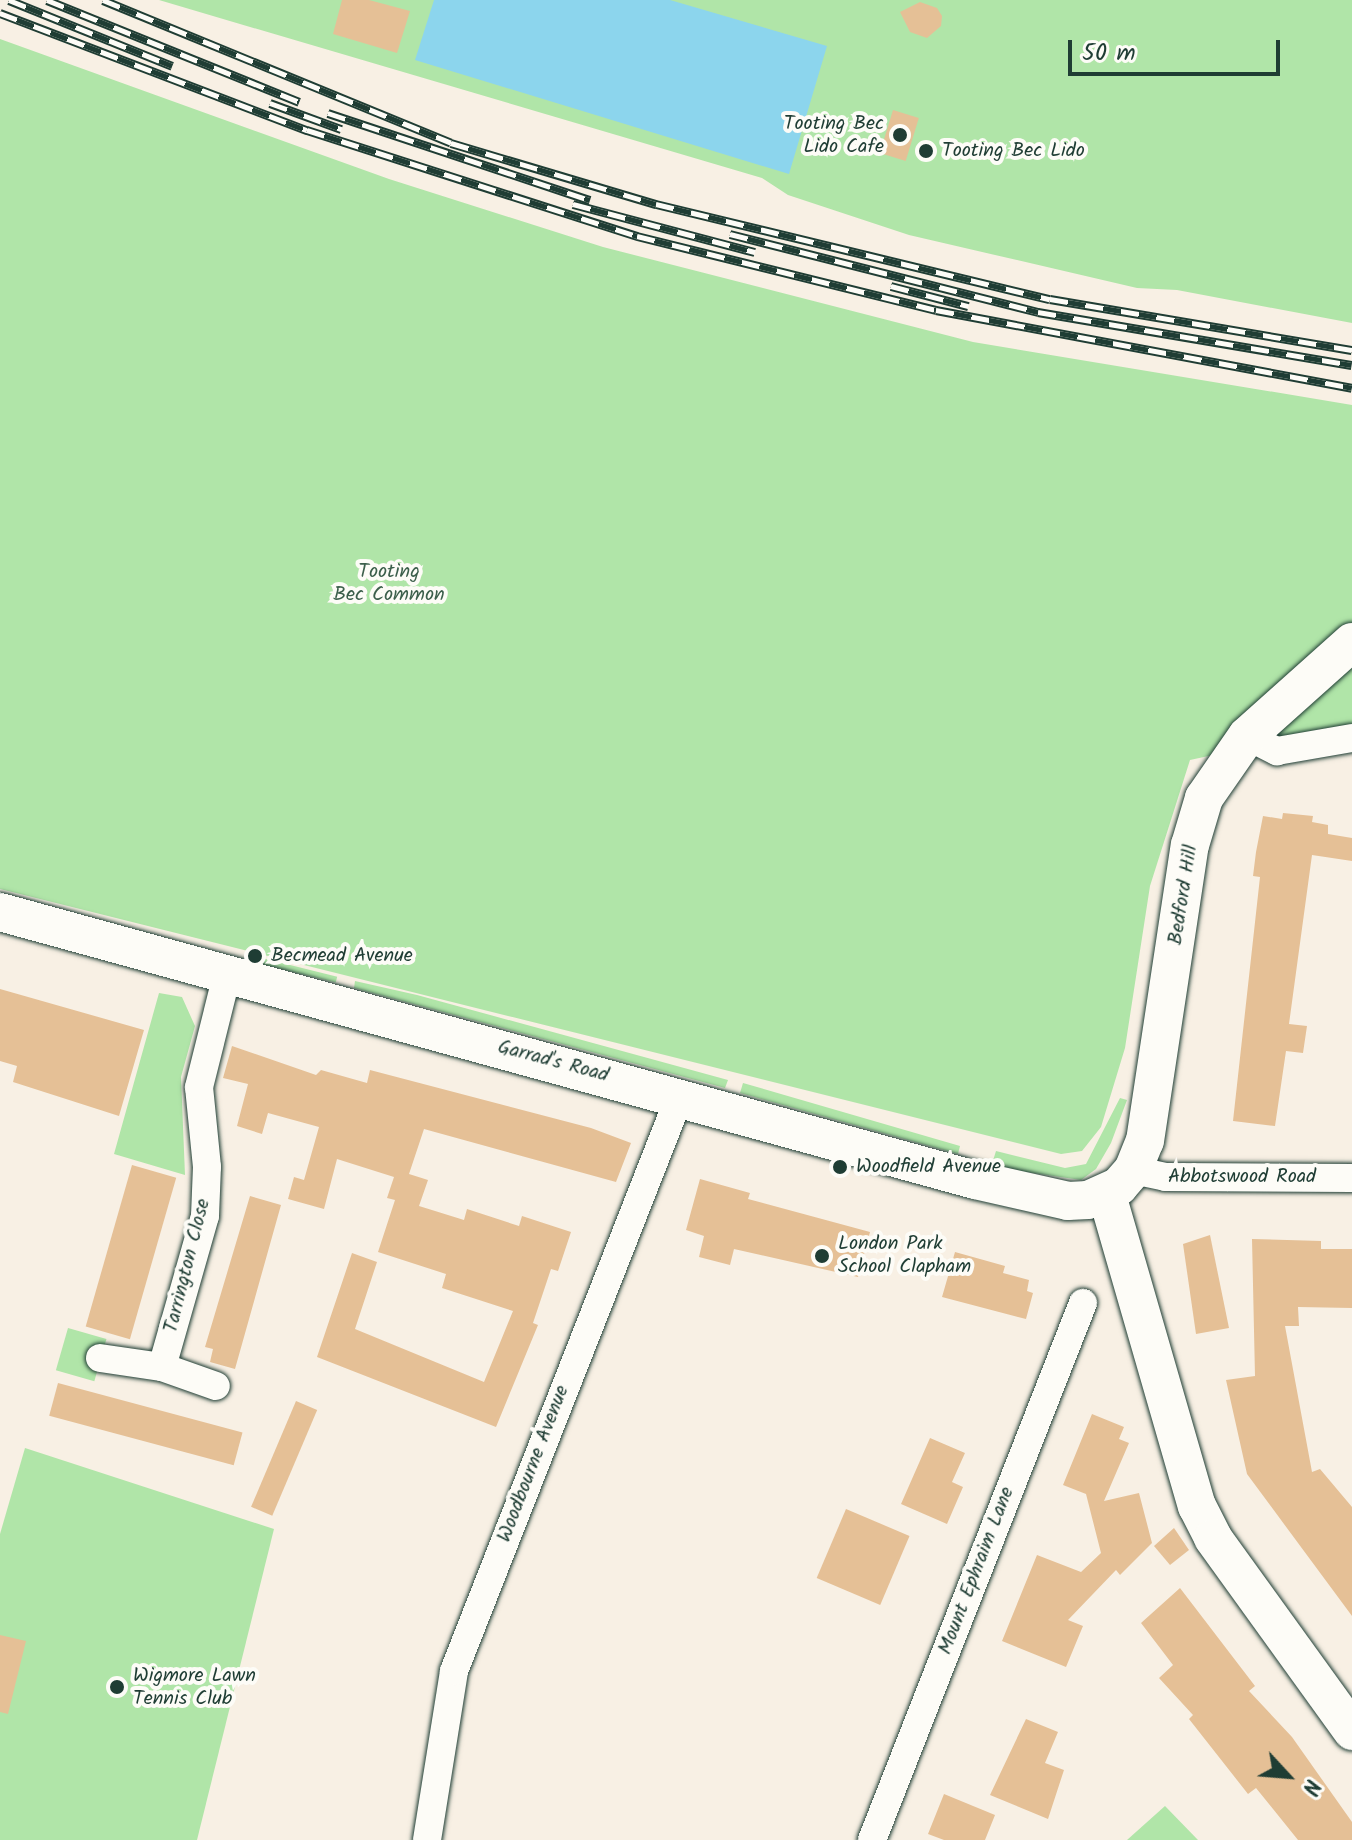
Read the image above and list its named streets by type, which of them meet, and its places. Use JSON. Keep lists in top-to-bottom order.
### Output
{
  "streets": {
    "main road": ["Bedford Hill", "Garrad's Road"],
    "street": [
      "Abbotswood Road",
      "Tarrington Close",
      "Woodbourne Avenue",
      "Mount Ephraim Lane"
    ]
  },
  "crossings": [
    ["Bedford Hill", "Garrad's Road"],
    ["Bedford Hill", "Abbotswood Road"],
    ["Garrad's Road", "Abbotswood Road"],
    ["Garrad's Road", "Tarrington Close"],
    ["Garrad's Road", "Woodbourne Avenue"]
  ],
  "parks": ["Tooting Bec Common"],
  "places": [
    "Tooting Bec Lido Cafe",
    "Tooting Bec Lido",
    "Becmead Avenue",
    "Woodfield Avenue",
    "London Park School Clapham",
    "Wigmore Lawn Tennis Club"
  ],
  "scale_bar": "50 m",
  "north": "bottom right"
}
